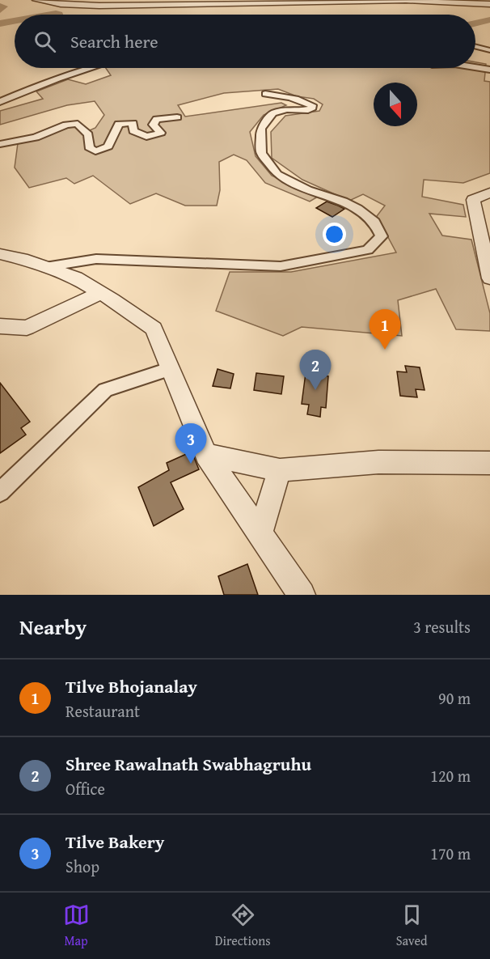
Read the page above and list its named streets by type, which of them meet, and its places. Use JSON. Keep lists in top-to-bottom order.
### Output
{
  "north": "bottom",
  "page": {
    "search": "Search here",
    "pins": ["1", "2", "3"],
    "heading": ["Nearby", "3 results"],
    "list": [
      {
        "mark": "1",
        "name": "Tilve Bhojanalay",
        "note": "Restaurant",
        "value": "90 m"
      },
      {
        "mark": "2",
        "name": "Shree Rawalnath Swabhagruhu",
        "note": "Office",
        "value": "120 m"
      },
      {
        "mark": "3",
        "name": "Tilve Bakery",
        "note": "Shop",
        "value": "170 m"
      }
    ],
    "nav": ["Map", "Directions", "Saved"]
  }
}
